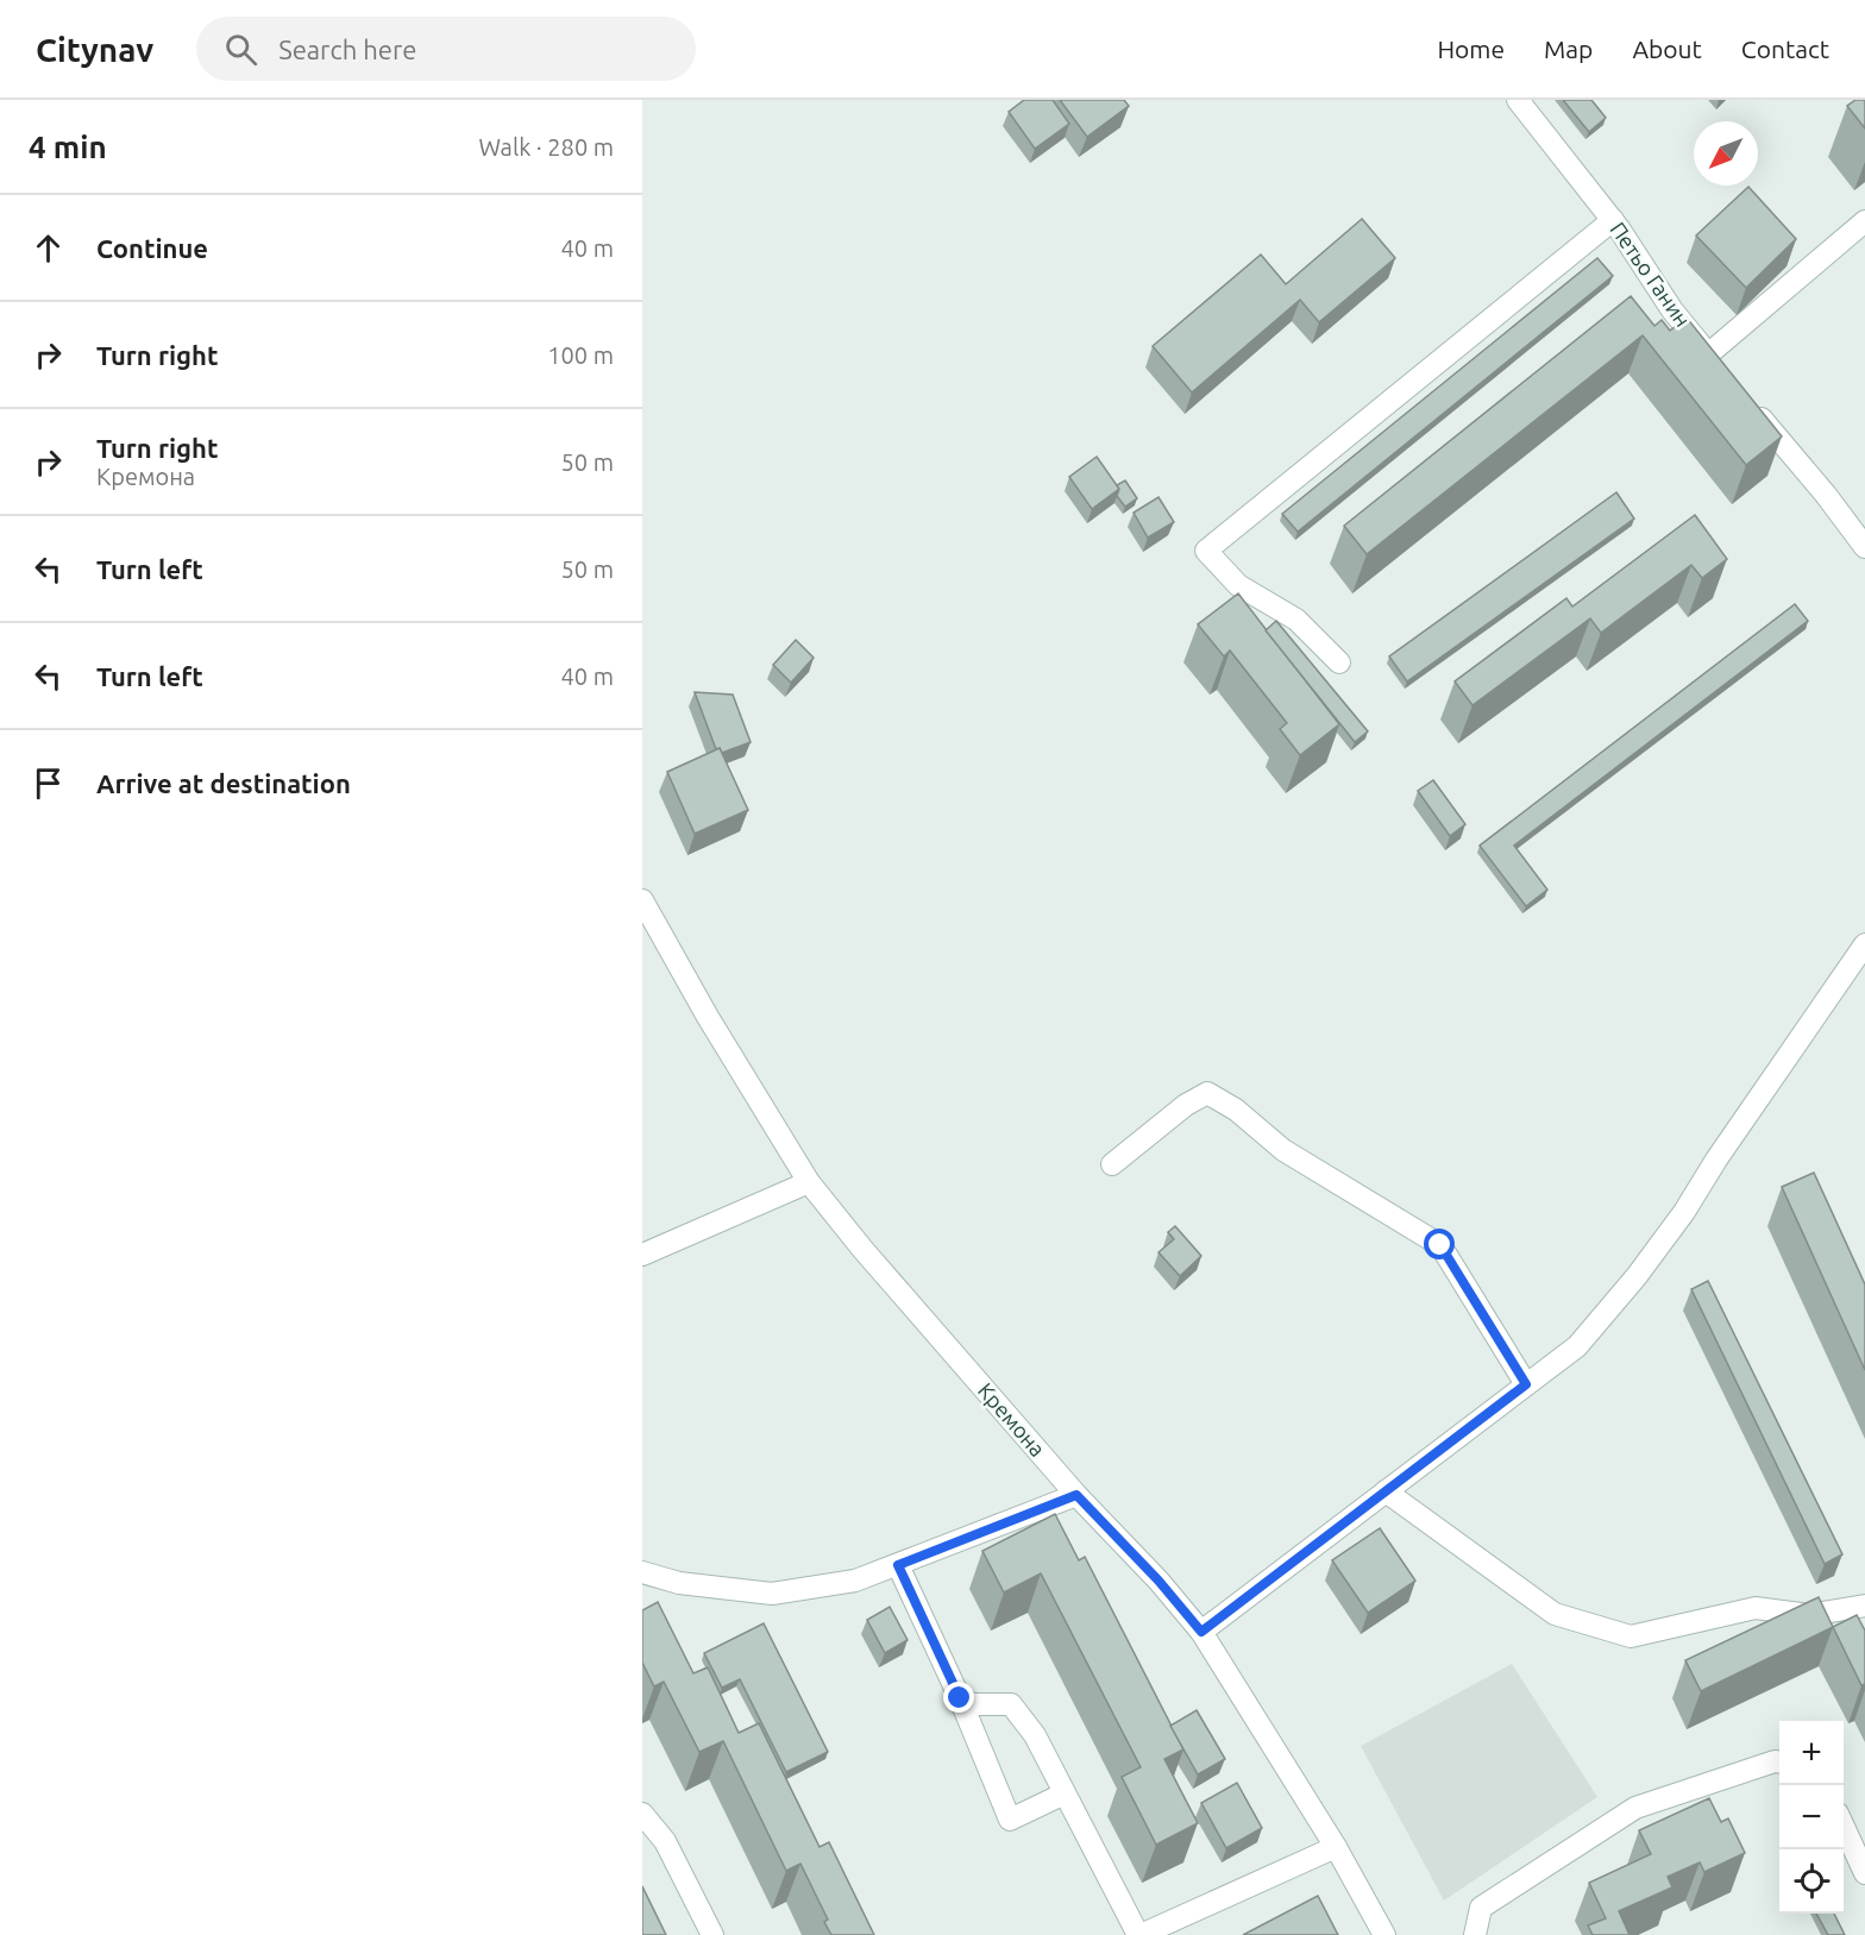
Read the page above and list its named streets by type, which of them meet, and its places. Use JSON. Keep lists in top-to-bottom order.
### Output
{
  "streets": {
    "street": ["Петьо Ганин", "Кремона"]
  },
  "north": "bottom left",
  "page": {
    "header": "Citynav",
    "search": "Search here",
    "nav": [
      "Home",
      "Map",
      "About",
      "Contact"
    ],
    "heading": ["4 min", "Walk · 280 m"],
    "list": [
      ["Continue", "40 m"],
      ["Turn right", "100 m"],
      ["Turn right", "Кремона", "50 m"],
      ["Turn left", "50 m"],
      ["Turn left", "40 m"],
      "Arrive at destination"
    ],
    "map_buttons": ["+", "−"]
  }
}
